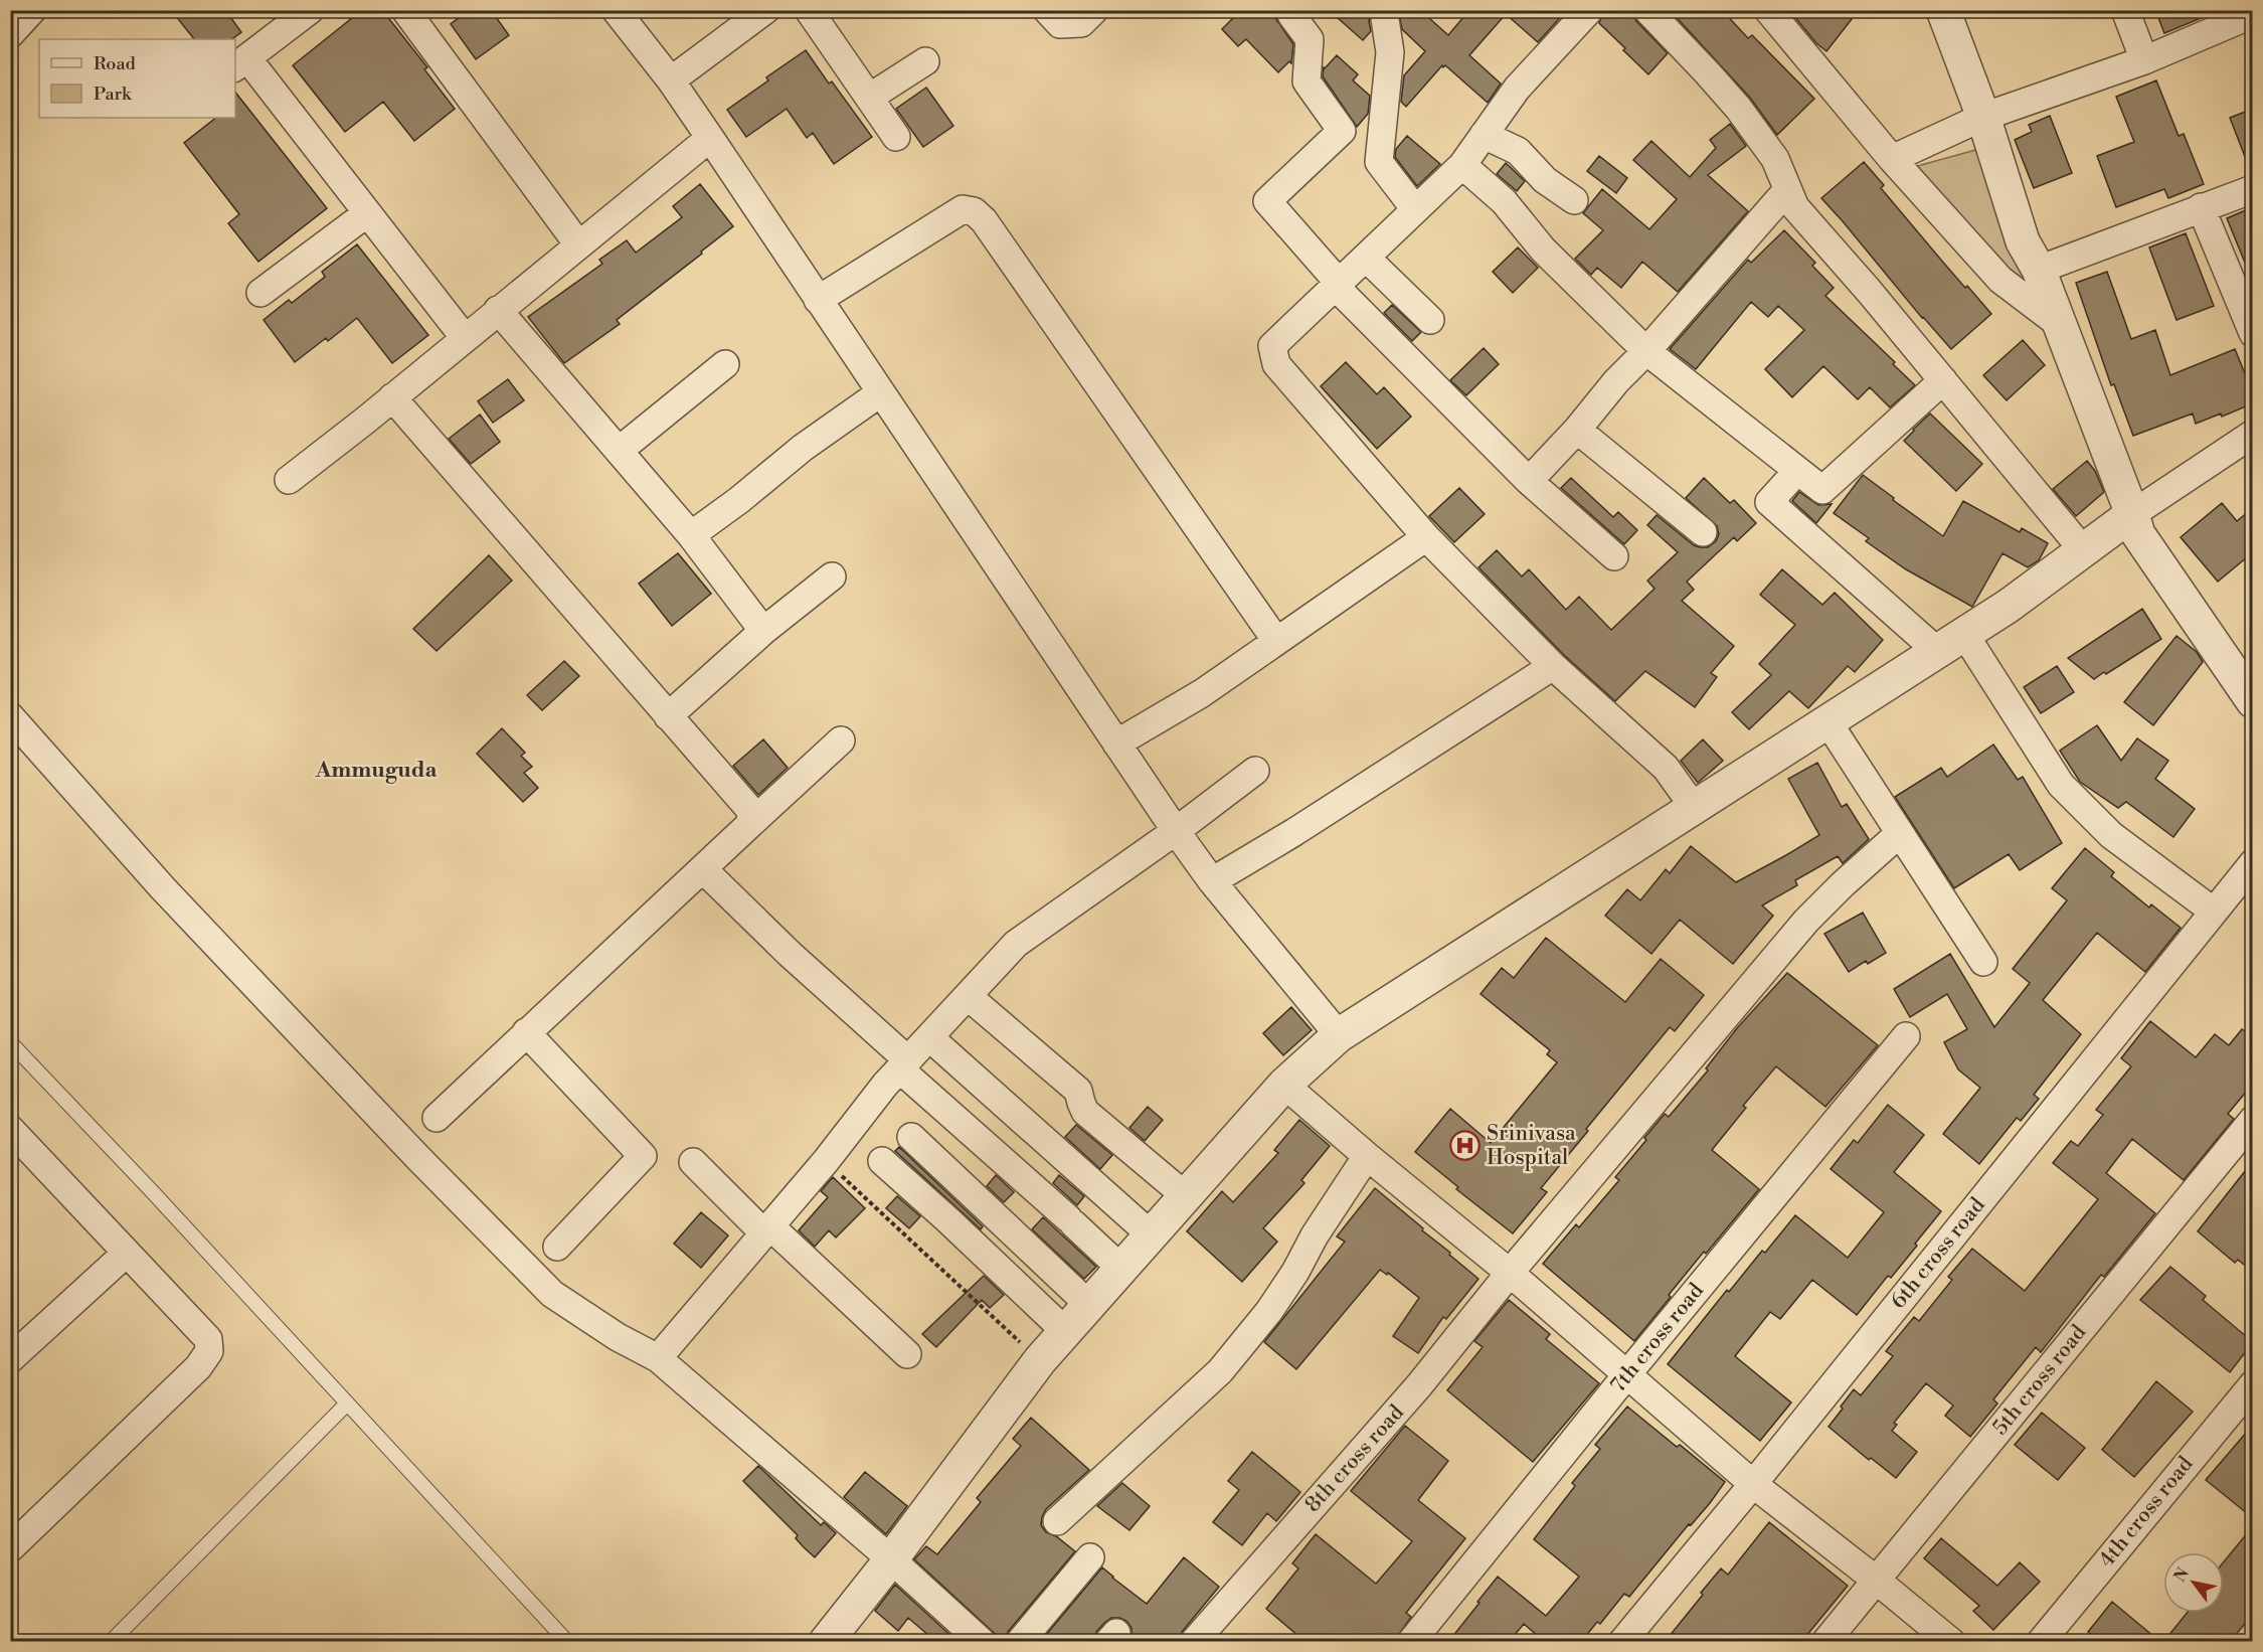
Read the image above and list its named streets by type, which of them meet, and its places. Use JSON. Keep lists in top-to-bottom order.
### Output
{
  "streets": {
    "street": [
      "6th cross road",
      "7th cross road",
      "5th cross road",
      "8th cross road",
      "4th cross road"
    ]
  },
  "districts": ["Ammuguda"],
  "places": {
    "hospital": ["Srinivasa Hospital"]
  },
  "legend": ["Road", "Park"],
  "north": "top left"
}
